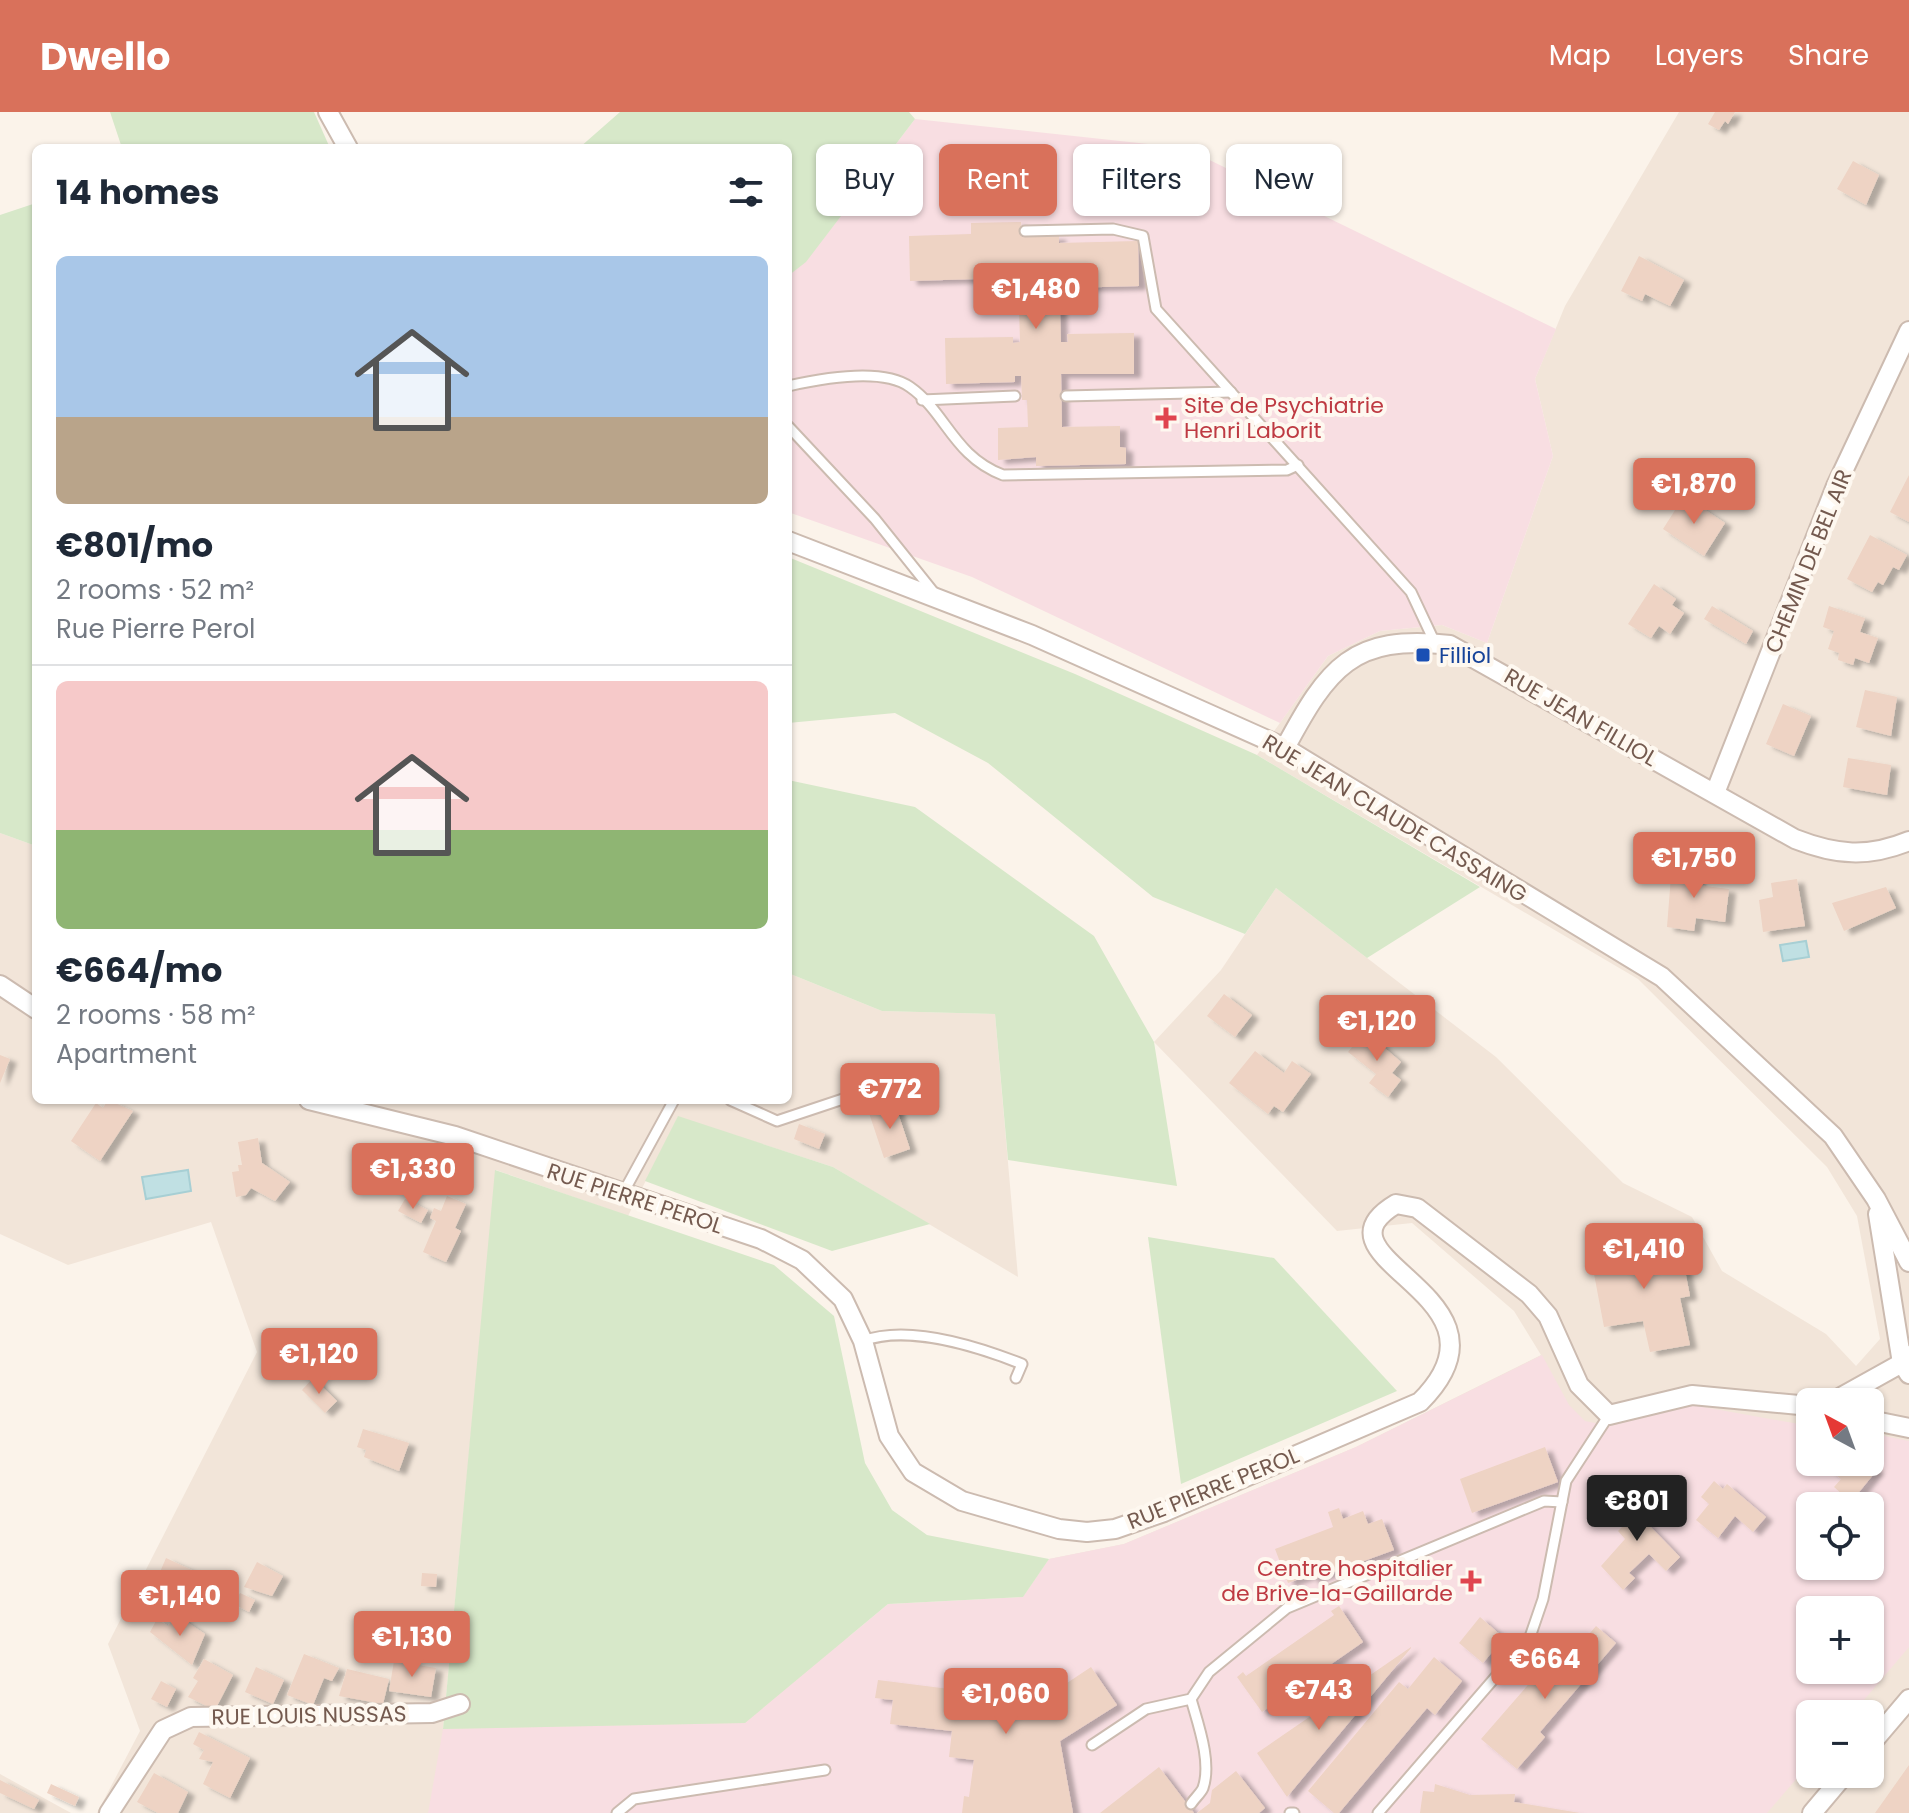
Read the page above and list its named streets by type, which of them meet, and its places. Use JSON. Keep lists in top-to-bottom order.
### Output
{
  "streets": {
    "street": [
      "CHEMIN DE BEL AIR",
      "RUE JEAN FILLIOL",
      "RUE JEAN CLAUDE CASSAING",
      "RUE PIERRE PEROL",
      "RUE LOUIS NUSSAS"
    ]
  },
  "crossings": [
    ["CHEMIN DE BEL AIR", "RUE JEAN FILLIOL"],
    ["RUE JEAN FILLIOL", "RUE JEAN CLAUDE CASSAING"]
  ],
  "places": {
    "health": ["Site de Psychiatrie Henri Laborit", "Centre hospitalier de Brive-la-Gaillarde"],
    "transit": ["Filliol"]
  },
  "north": "top left",
  "page": {
    "header": "Dwello",
    "nav": ["Map", "Layers", "Share"],
    "chip": [
      "Buy",
      "Rent",
      "Filters",
      "New"
    ],
    "heading": "14 homes",
    "list": [
      {
        "name": "€801/mo",
        "note": "2 rooms · 52 m² · Rue Pierre Perol"
      },
      {
        "name": "€664/mo",
        "note": "2 rooms · 58 m² · Apartment"
      }
    ],
    "price": [
      "€1,480",
      "€1,870",
      "€1,750",
      "€1,120",
      "€772",
      "€1,330",
      "€1,410",
      "€1,120",
      "€801",
      "€1,140",
      "€1,130",
      "€664",
      "€743",
      "€1,060"
    ],
    "map_buttons": ["+", "−"]
  }
}
